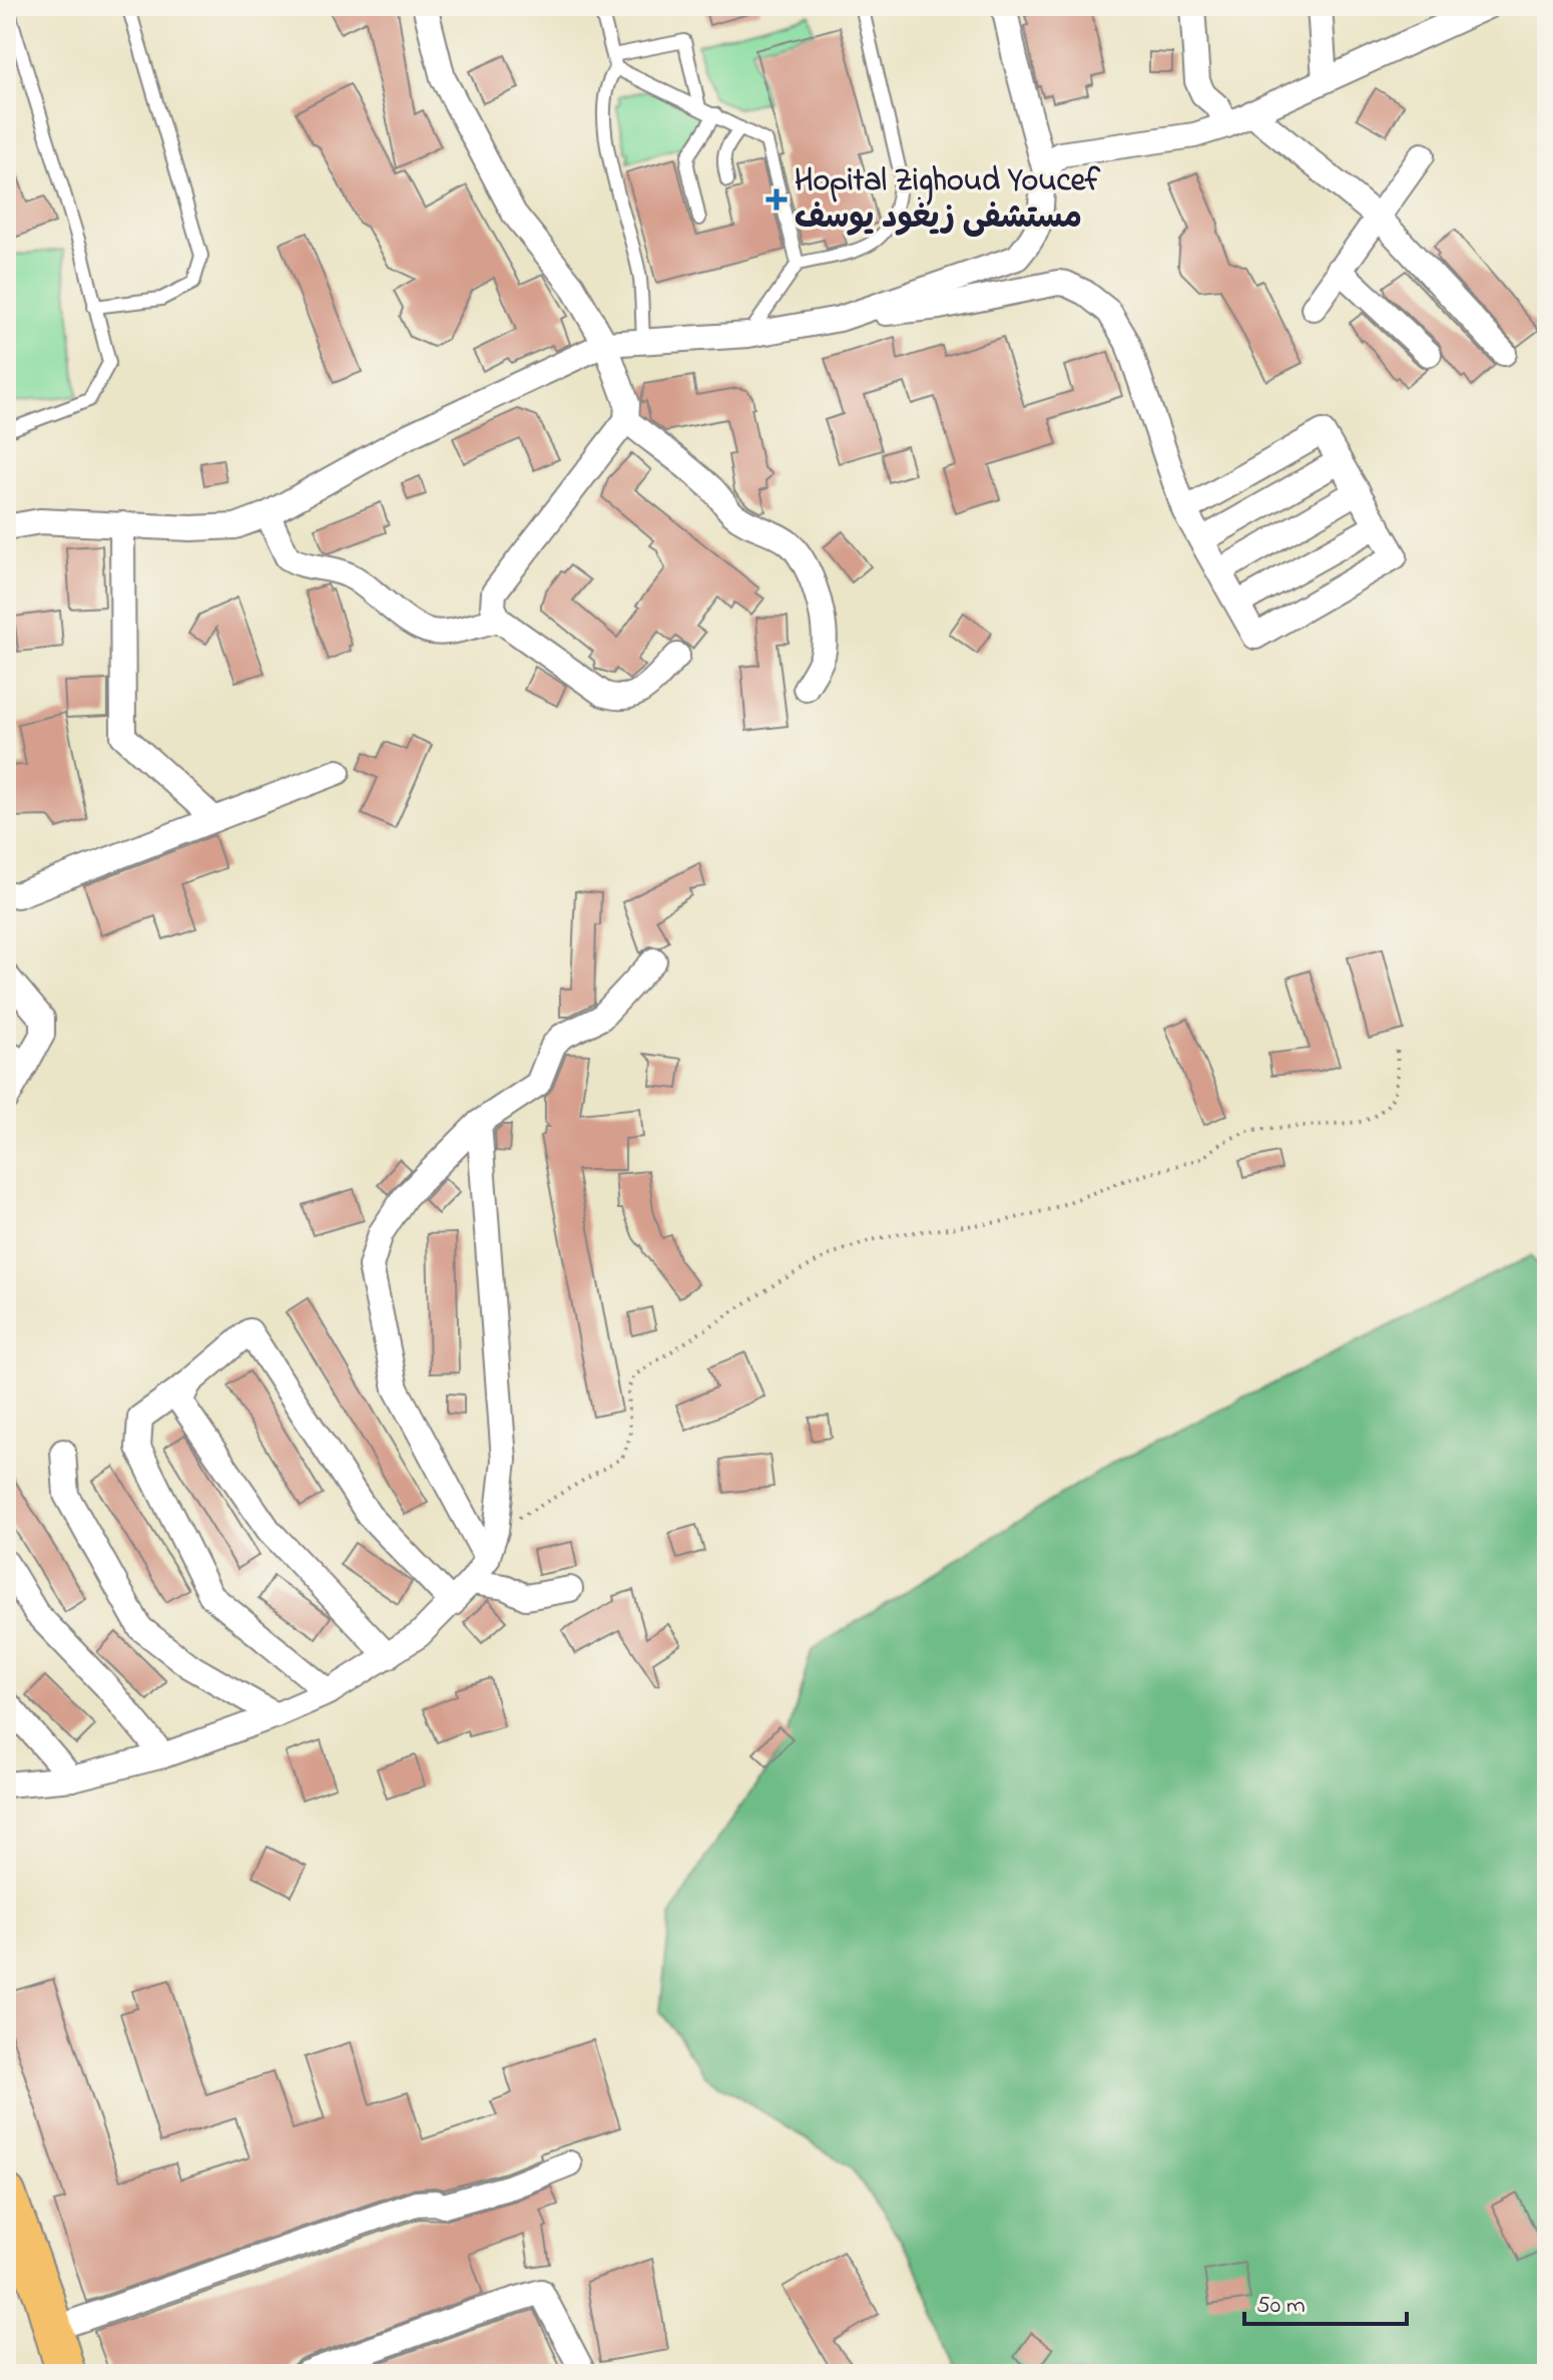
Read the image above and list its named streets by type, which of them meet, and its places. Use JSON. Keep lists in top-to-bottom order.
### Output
{
  "places": {
    "health": ["Hopital Zighoud Youcef مستشفى زيغود يوسف"]
  },
  "scale_bar": "50 m"
}
